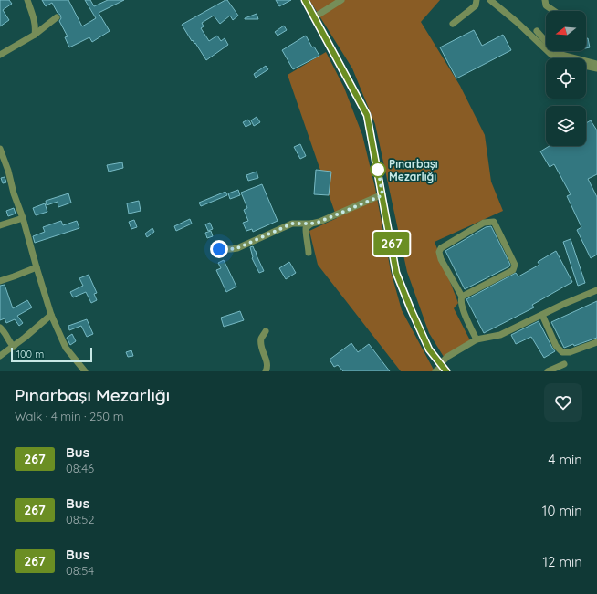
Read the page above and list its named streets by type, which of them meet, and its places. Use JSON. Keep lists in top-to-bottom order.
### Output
{
  "places": ["Pınarbaşı Mezarlığı"],
  "lines": ["bus line 267"],
  "scale_bar": "100 m",
  "north": "left",
  "page": {
    "on_map": "267",
    "scale": "100 m",
    "heading": ["Pınarbaşı Mezarlığı", "Walk · 4 min · 250 m"],
    "list": [
      {
        "mark": "267",
        "name": "Bus",
        "note": "08:46",
        "value": "4 min"
      },
      {
        "mark": "267",
        "name": "Bus",
        "note": "08:52",
        "value": "10 min"
      },
      {
        "mark": "267",
        "name": "Bus",
        "note": "08:54",
        "value": "12 min"
      }
    ]
  }
}
